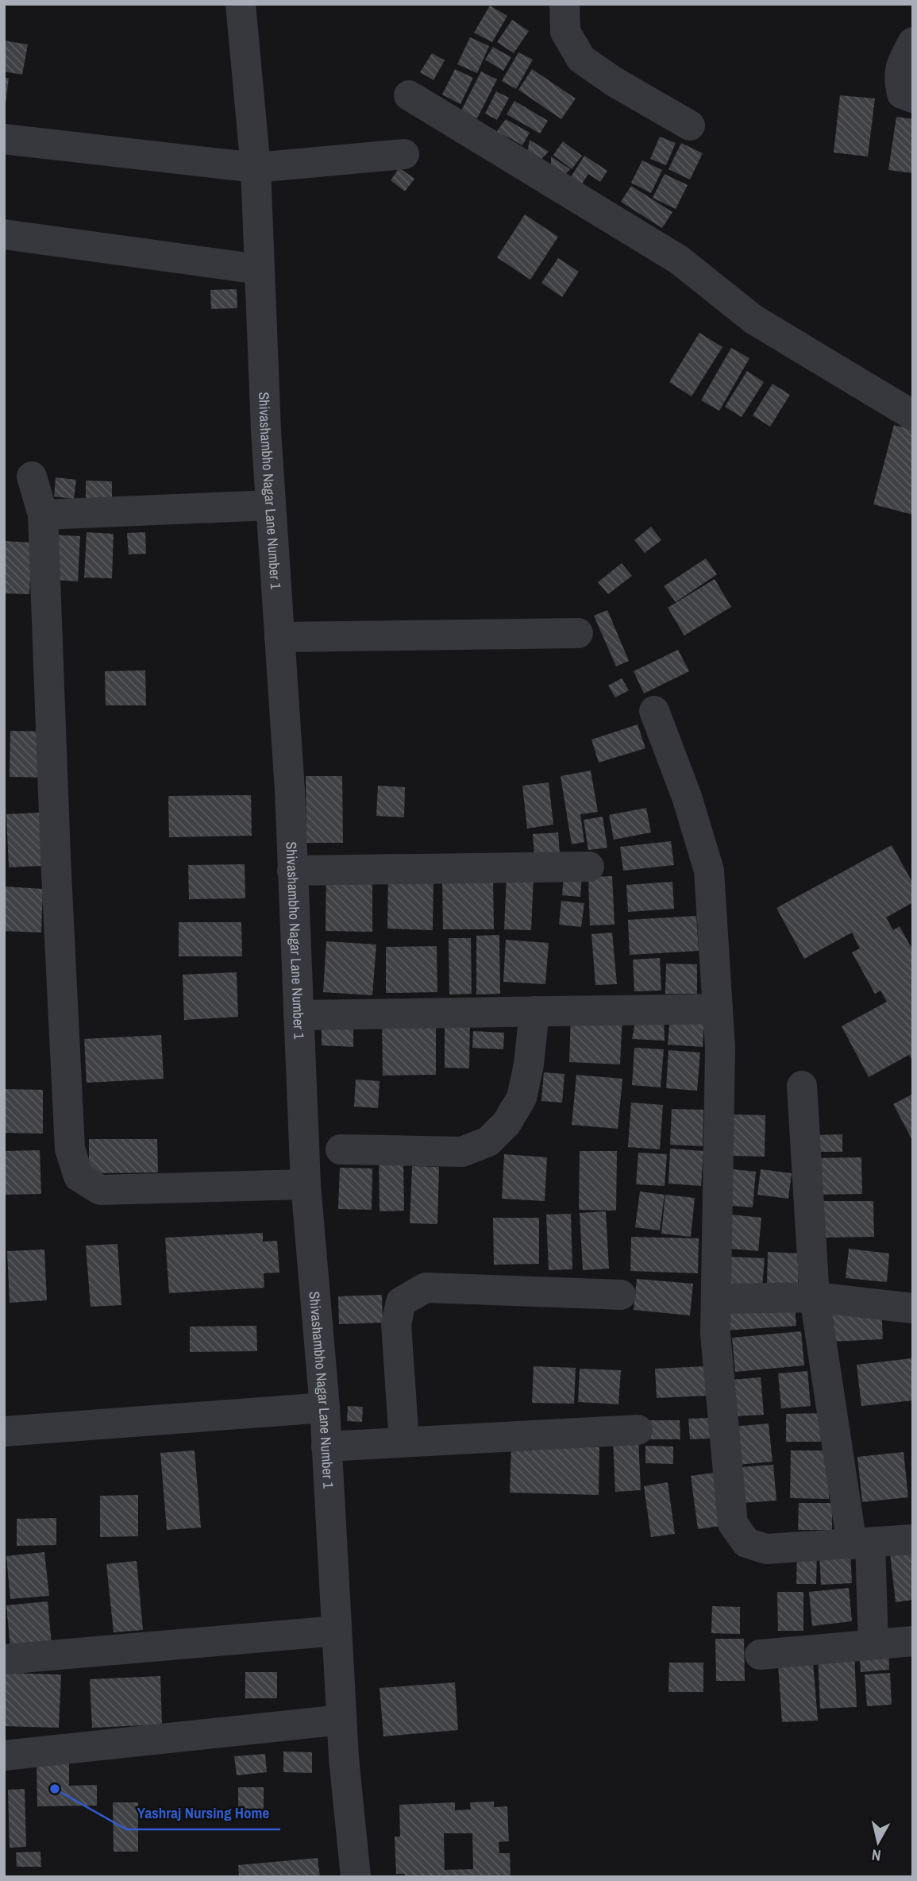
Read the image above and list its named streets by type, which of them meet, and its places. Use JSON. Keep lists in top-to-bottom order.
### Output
{
  "streets": {
    "street": ["Shivashambho Nagar Lane Number 1"]
  },
  "places": ["Yashraj Nursing Home"],
  "north": "bottom"
}
